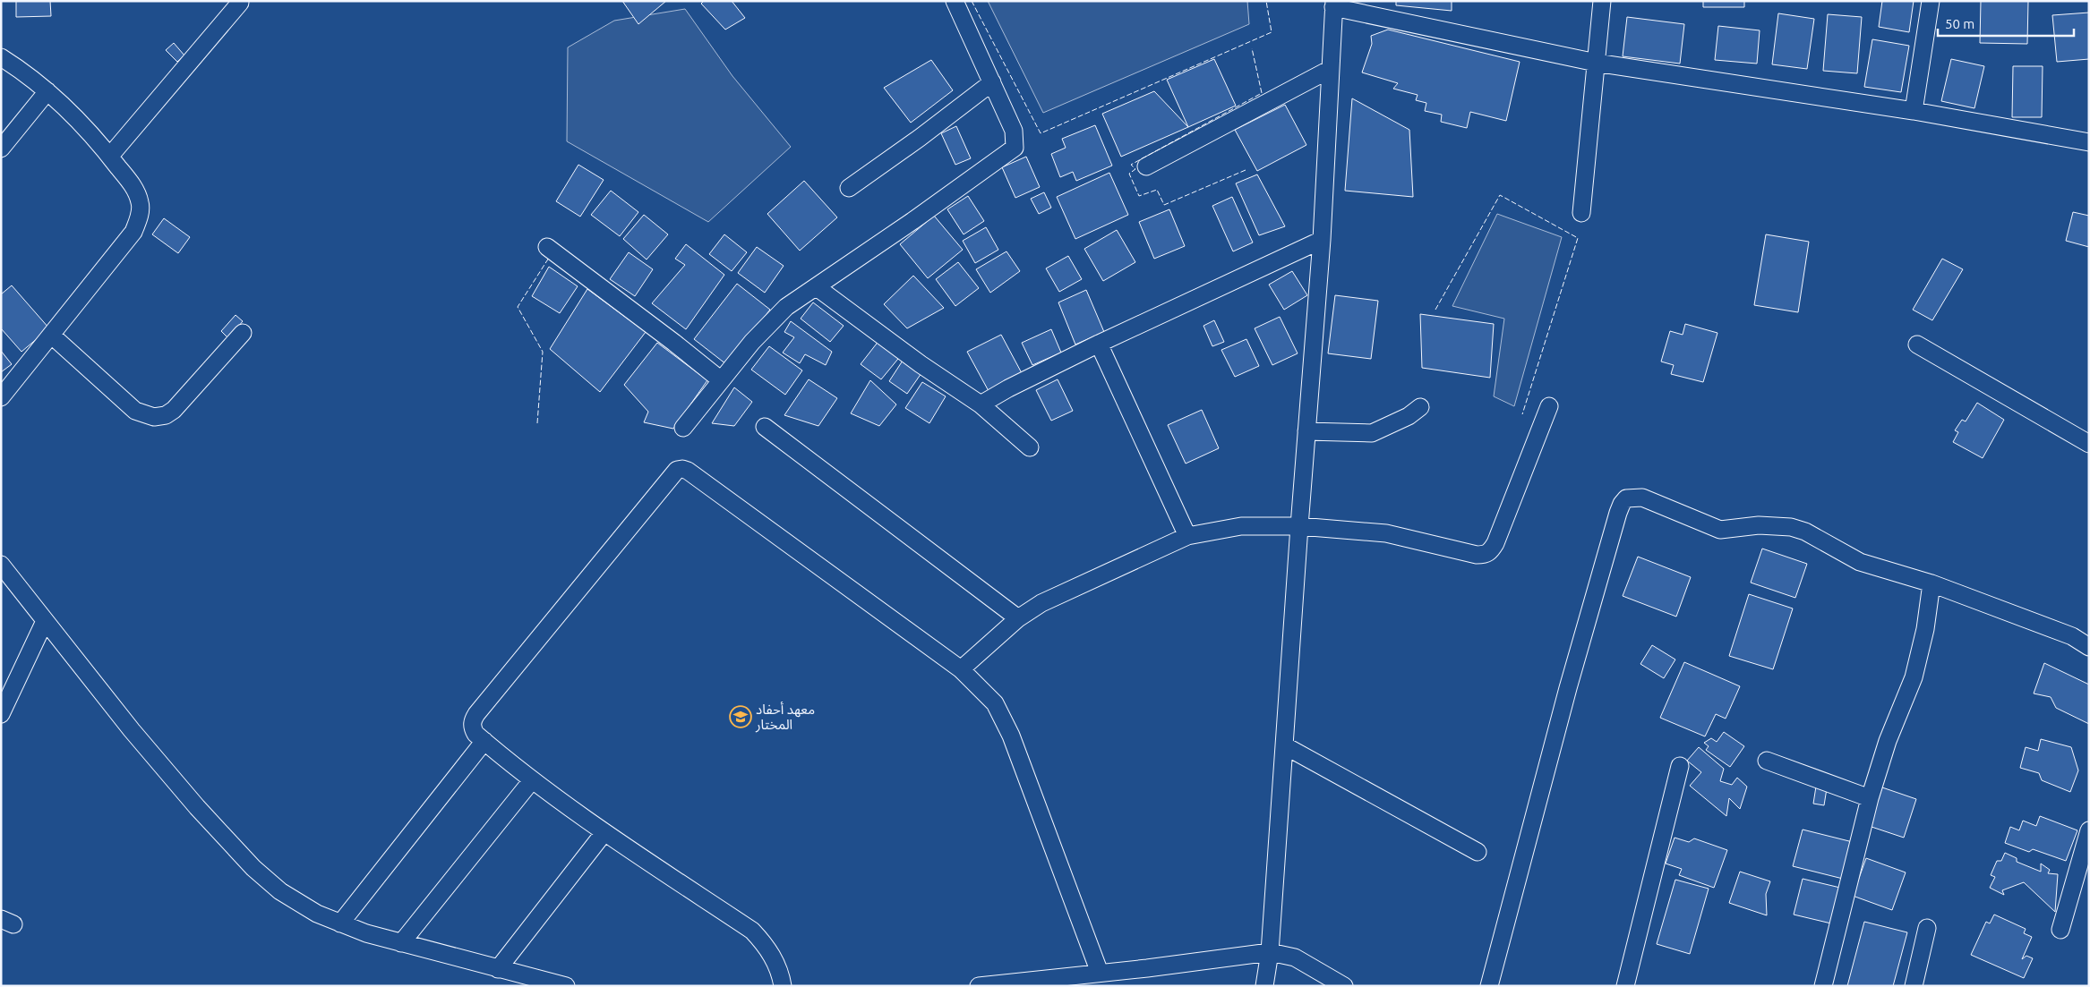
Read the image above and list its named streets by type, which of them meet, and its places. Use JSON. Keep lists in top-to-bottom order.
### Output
{
  "places": {
    "school or university": ["معهد أحفاد المختار"]
  },
  "scale_bar": "50 m"
}
